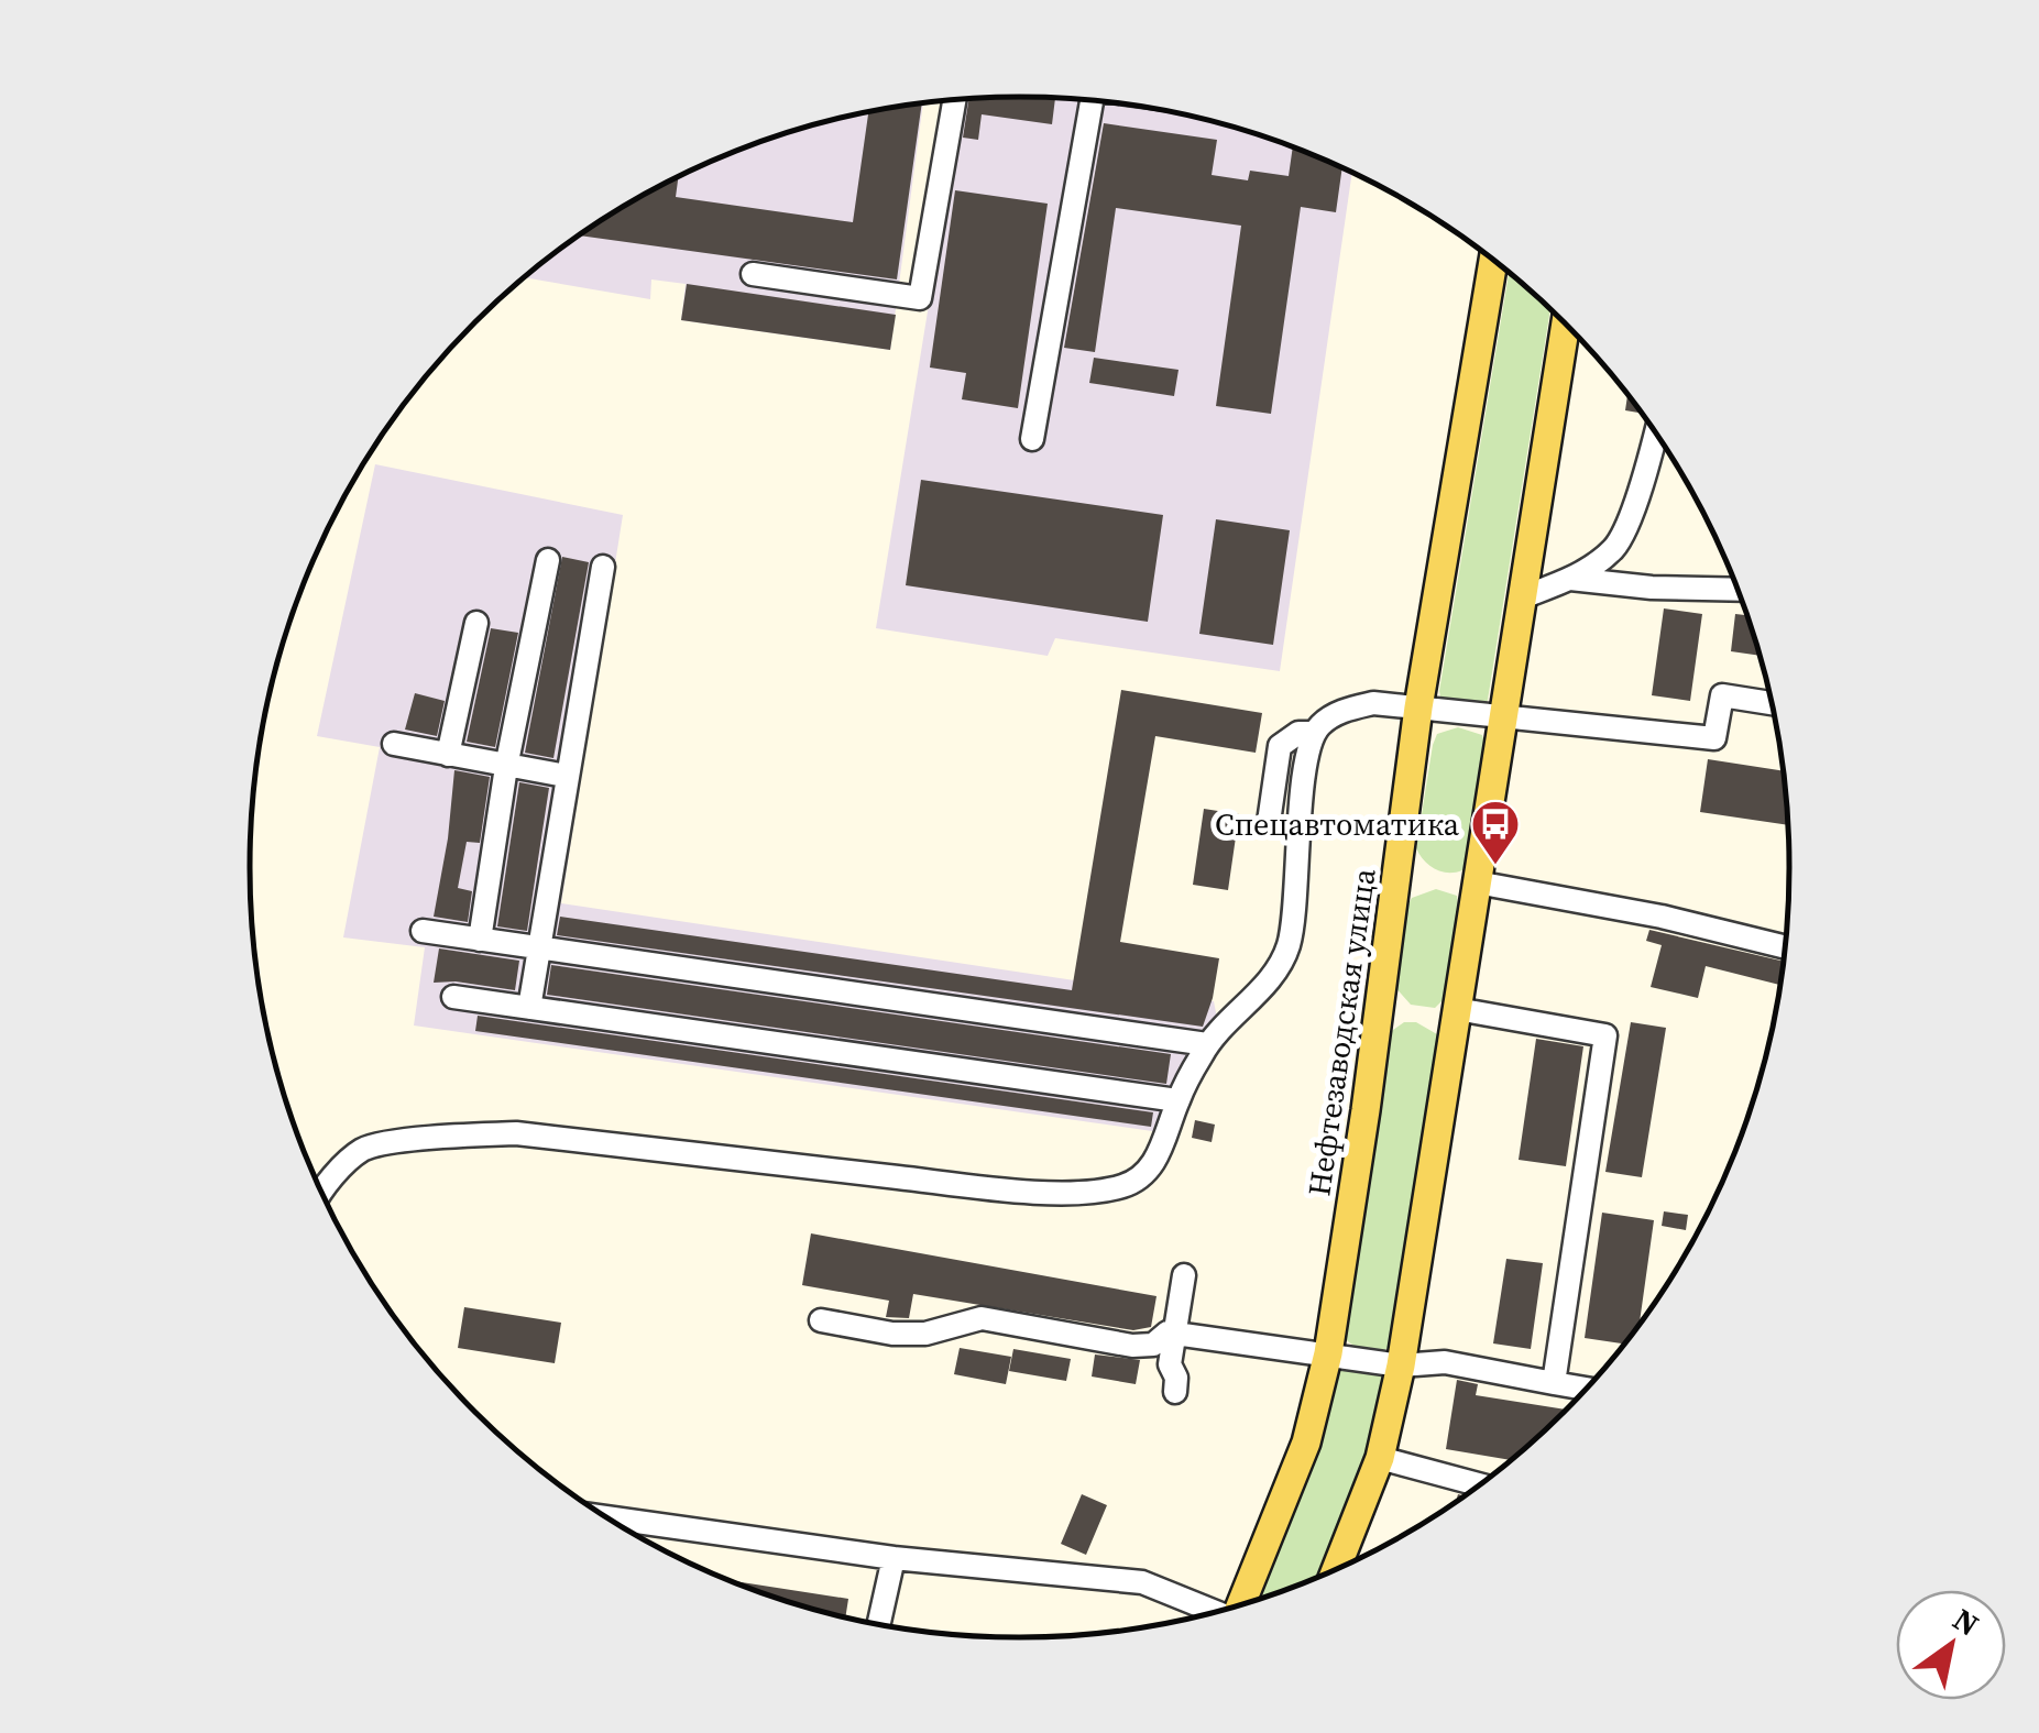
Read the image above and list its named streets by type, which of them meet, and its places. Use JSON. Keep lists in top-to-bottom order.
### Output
{
  "streets": {
    "main road": ["Нефтезаводская улица"]
  },
  "places": {
    "bus stop": ["Спецавтоматика"]
  },
  "north": "top right"
}
